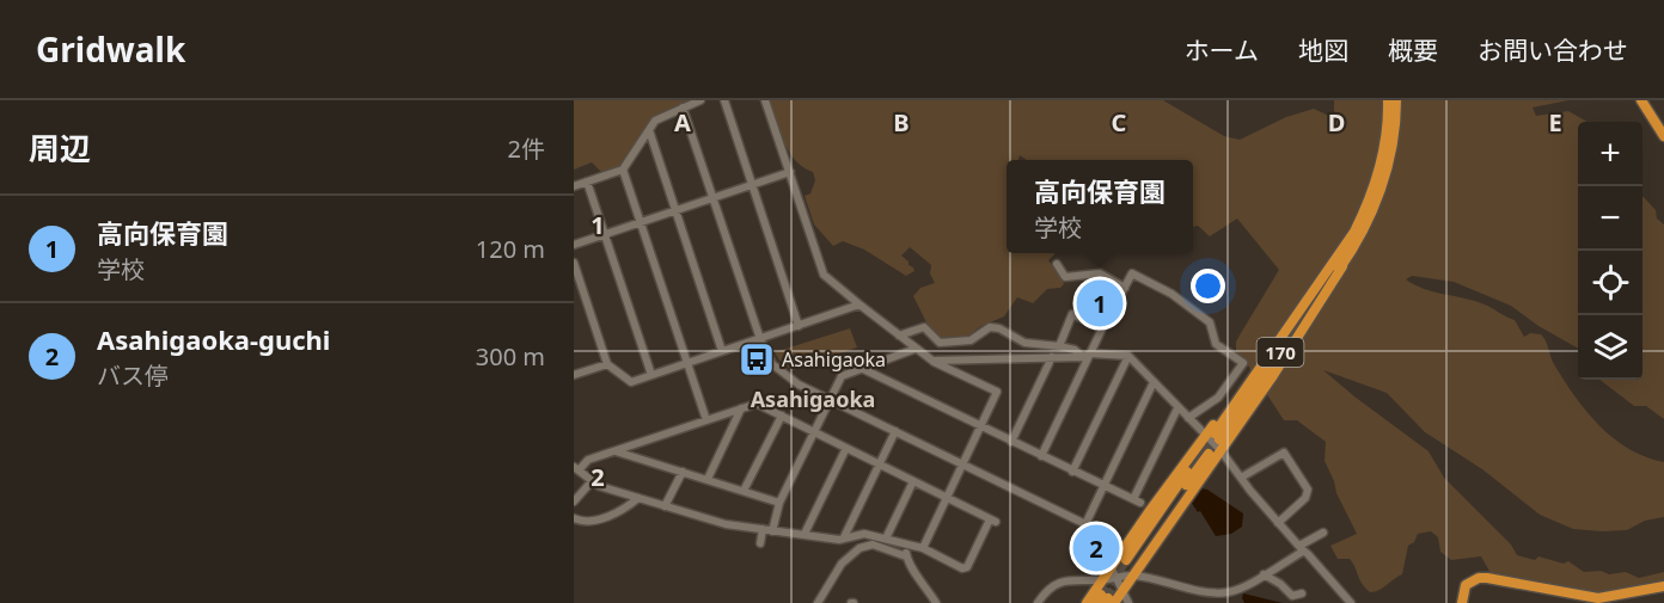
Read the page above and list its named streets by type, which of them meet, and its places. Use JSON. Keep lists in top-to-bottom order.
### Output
{
  "districts": ["Asahigaoka"],
  "places": {
    "bus stop": ["Asahigaoka"]
  },
  "page": {
    "header": "Gridwalk",
    "nav": [
      "ホーム",
      "地図",
      "概要",
      "お問い合わせ"
    ],
    "heading": ["周辺", "2件"],
    "map_buttons": ["+", "−"],
    "popup": ["高向保育園", "学校"],
    "list": [
      {
        "mark": "1",
        "name": "高向保育園",
        "note": "学校",
        "value": "120 m"
      },
      {
        "mark": "2",
        "name": "Asahigaoka-guchi",
        "note": "バス停",
        "value": "300 m"
      }
    ],
    "pins": ["1", "2"]
  },
  "grid": {
    "columns": [
      "A",
      "B",
      "C",
      "D",
      "E"
    ],
    "rows": ["1", "2"]
  }
}
